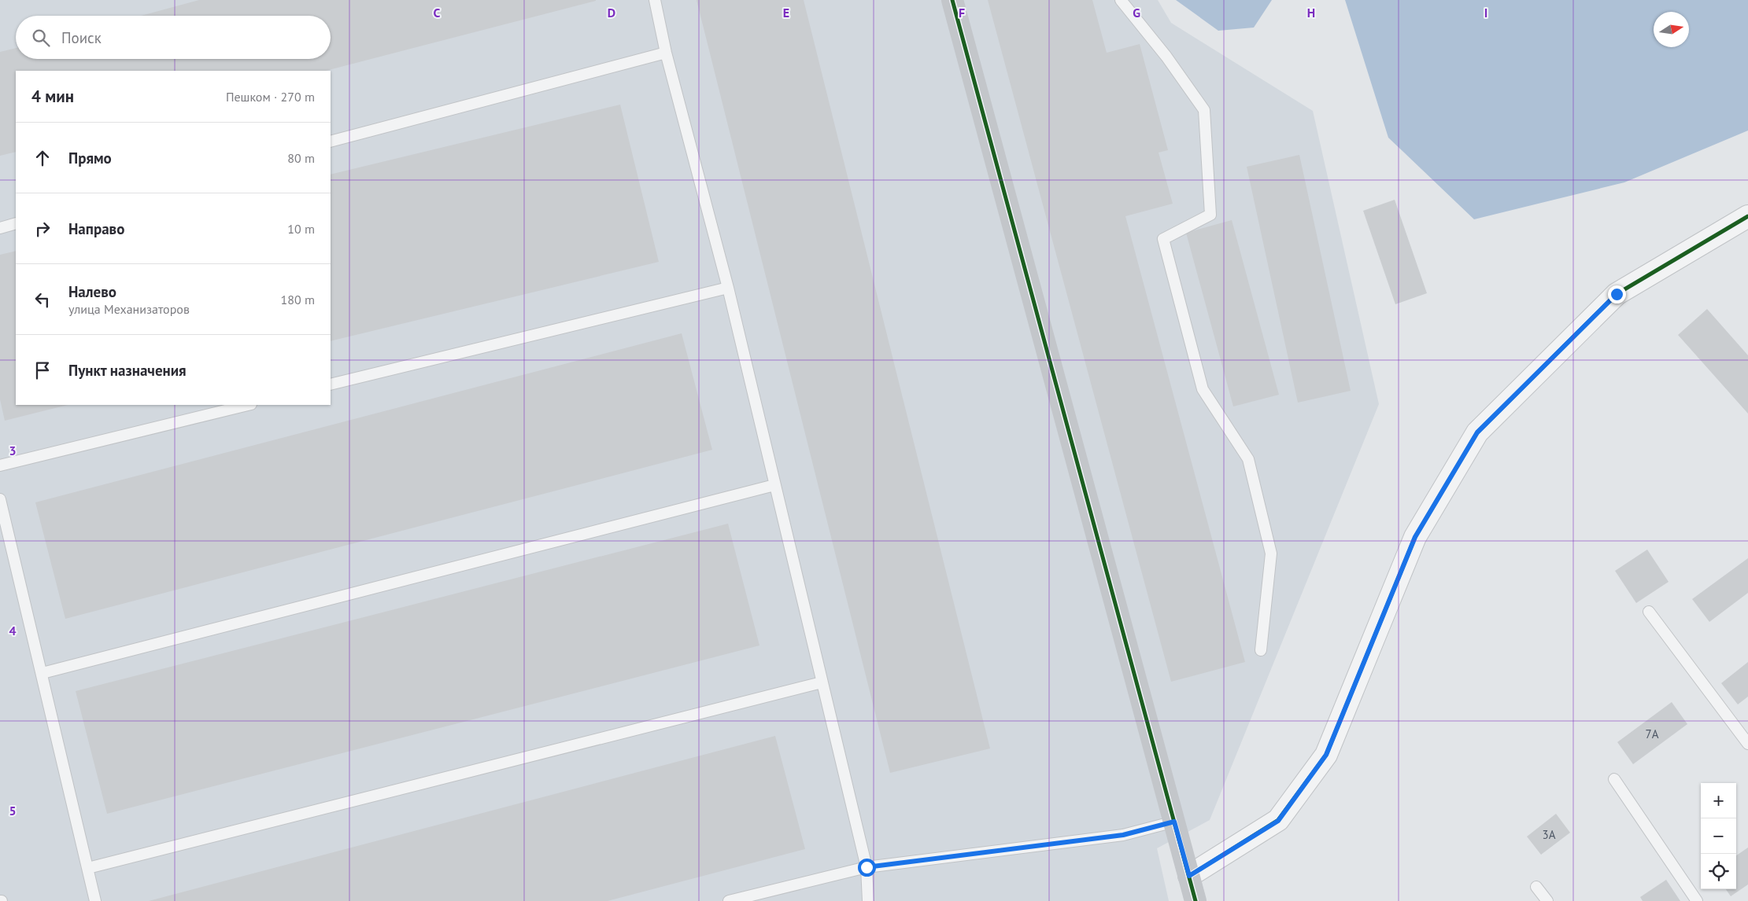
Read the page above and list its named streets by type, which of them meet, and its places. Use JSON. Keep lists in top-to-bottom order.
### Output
{
  "house_numbers": ["7А", "3А"],
  "north": "right",
  "page": {
    "search": "Поиск",
    "heading": ["4 мин", "Пешком · 270 m"],
    "list": [
      ["Прямо", "80 m"],
      ["Направо", "10 m"],
      ["Налево", "улица Механизаторов", "180 m"],
      "Пункт назначения"
    ],
    "map_buttons": ["+", "−"]
  },
  "grid": {
    "columns": [
      "C",
      "D",
      "E",
      "F",
      "G",
      "H",
      "I"
    ],
    "rows": ["3", "4", "5"]
  }
}
